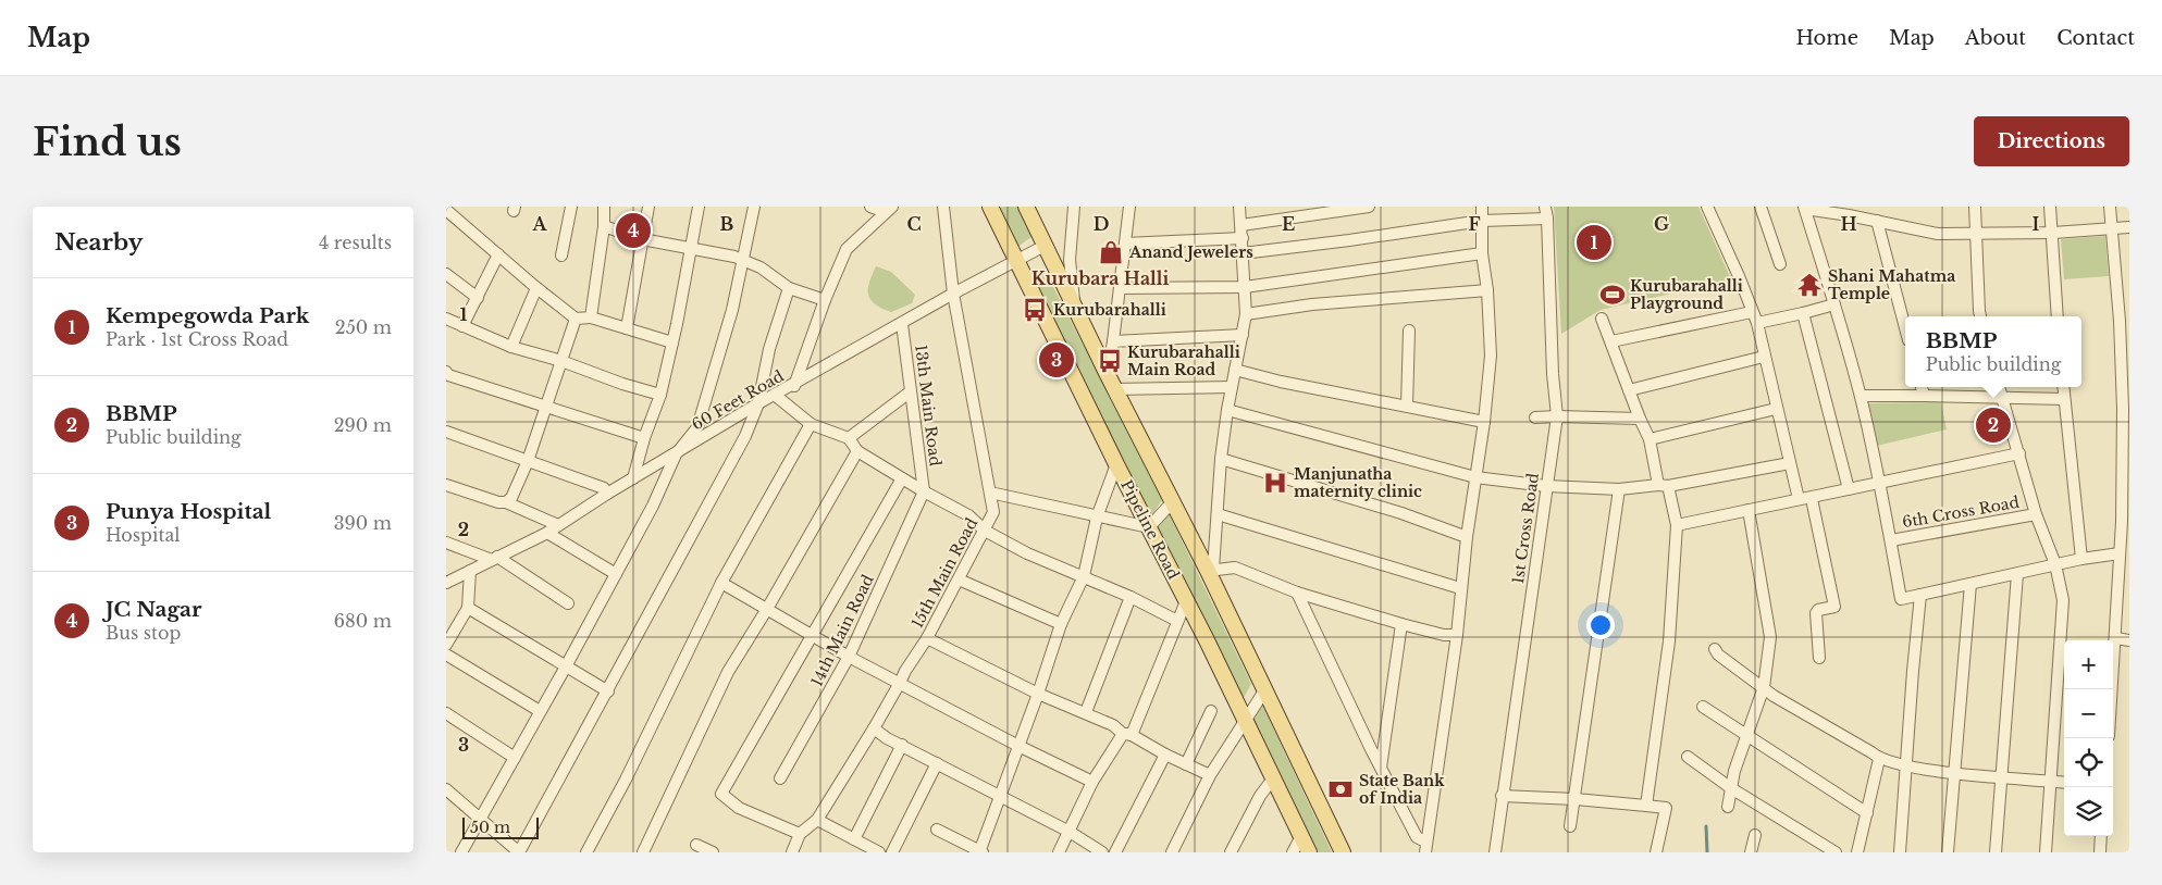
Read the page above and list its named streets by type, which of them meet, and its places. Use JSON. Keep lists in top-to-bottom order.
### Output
{
  "streets": {
    "main road": ["Pipeline Road"],
    "street": [
      "60 Feet Road",
      "13th Main Road",
      "6th Cross Road",
      "1st Cross Road",
      "15th Main Road",
      "14th Main Road"
    ]
  },
  "crossings": [
    ["60 Feet Road", "13th Main Road"],
    ["60 Feet Road", "Pipeline Road"],
    ["60 Feet Road", "15th Main Road"],
    ["13th Main Road", "14th Main Road"]
  ],
  "districts": ["Kurubara Halli"],
  "places": {
    "shop": ["Anand Jewelers"],
    "temple": ["Shani Mahatma Temple"],
    "sports": ["Kurubarahalli Playground"],
    "bus stop": ["Kurubarahalli", "Kurubarahalli Main Road"],
    "hospital": ["Manjunatha maternity clinic"],
    "bank": ["State Bank of India"]
  },
  "scale_bar": "50 m",
  "page": {
    "header": "Map",
    "nav": [
      "Home",
      "Map",
      "About",
      "Contact"
    ],
    "buttons": "Directions",
    "title": "Find us",
    "heading": ["Nearby", "4 results"],
    "pins": [
      "4",
      "1",
      "3",
      "2"
    ],
    "list": [
      {
        "mark": "1",
        "name": "Kempegowda Park",
        "note": "Park · 1st Cross Road",
        "value": "250 m"
      },
      {
        "mark": "2",
        "name": "BBMP",
        "note": "Public building",
        "value": "290 m"
      },
      {
        "mark": "3",
        "name": "Punya Hospital",
        "note": "Hospital",
        "value": "390 m"
      },
      {
        "mark": "4",
        "name": "JC Nagar",
        "note": "Bus stop",
        "value": "680 m"
      }
    ],
    "popup": ["BBMP", "Public building"],
    "map_buttons": ["+", "−"],
    "scale": "50 m"
  },
  "grid": {
    "columns": [
      "A",
      "B",
      "C",
      "D",
      "E",
      "F",
      "G",
      "H",
      "I"
    ],
    "rows": ["1", "2", "3"]
  }
}
